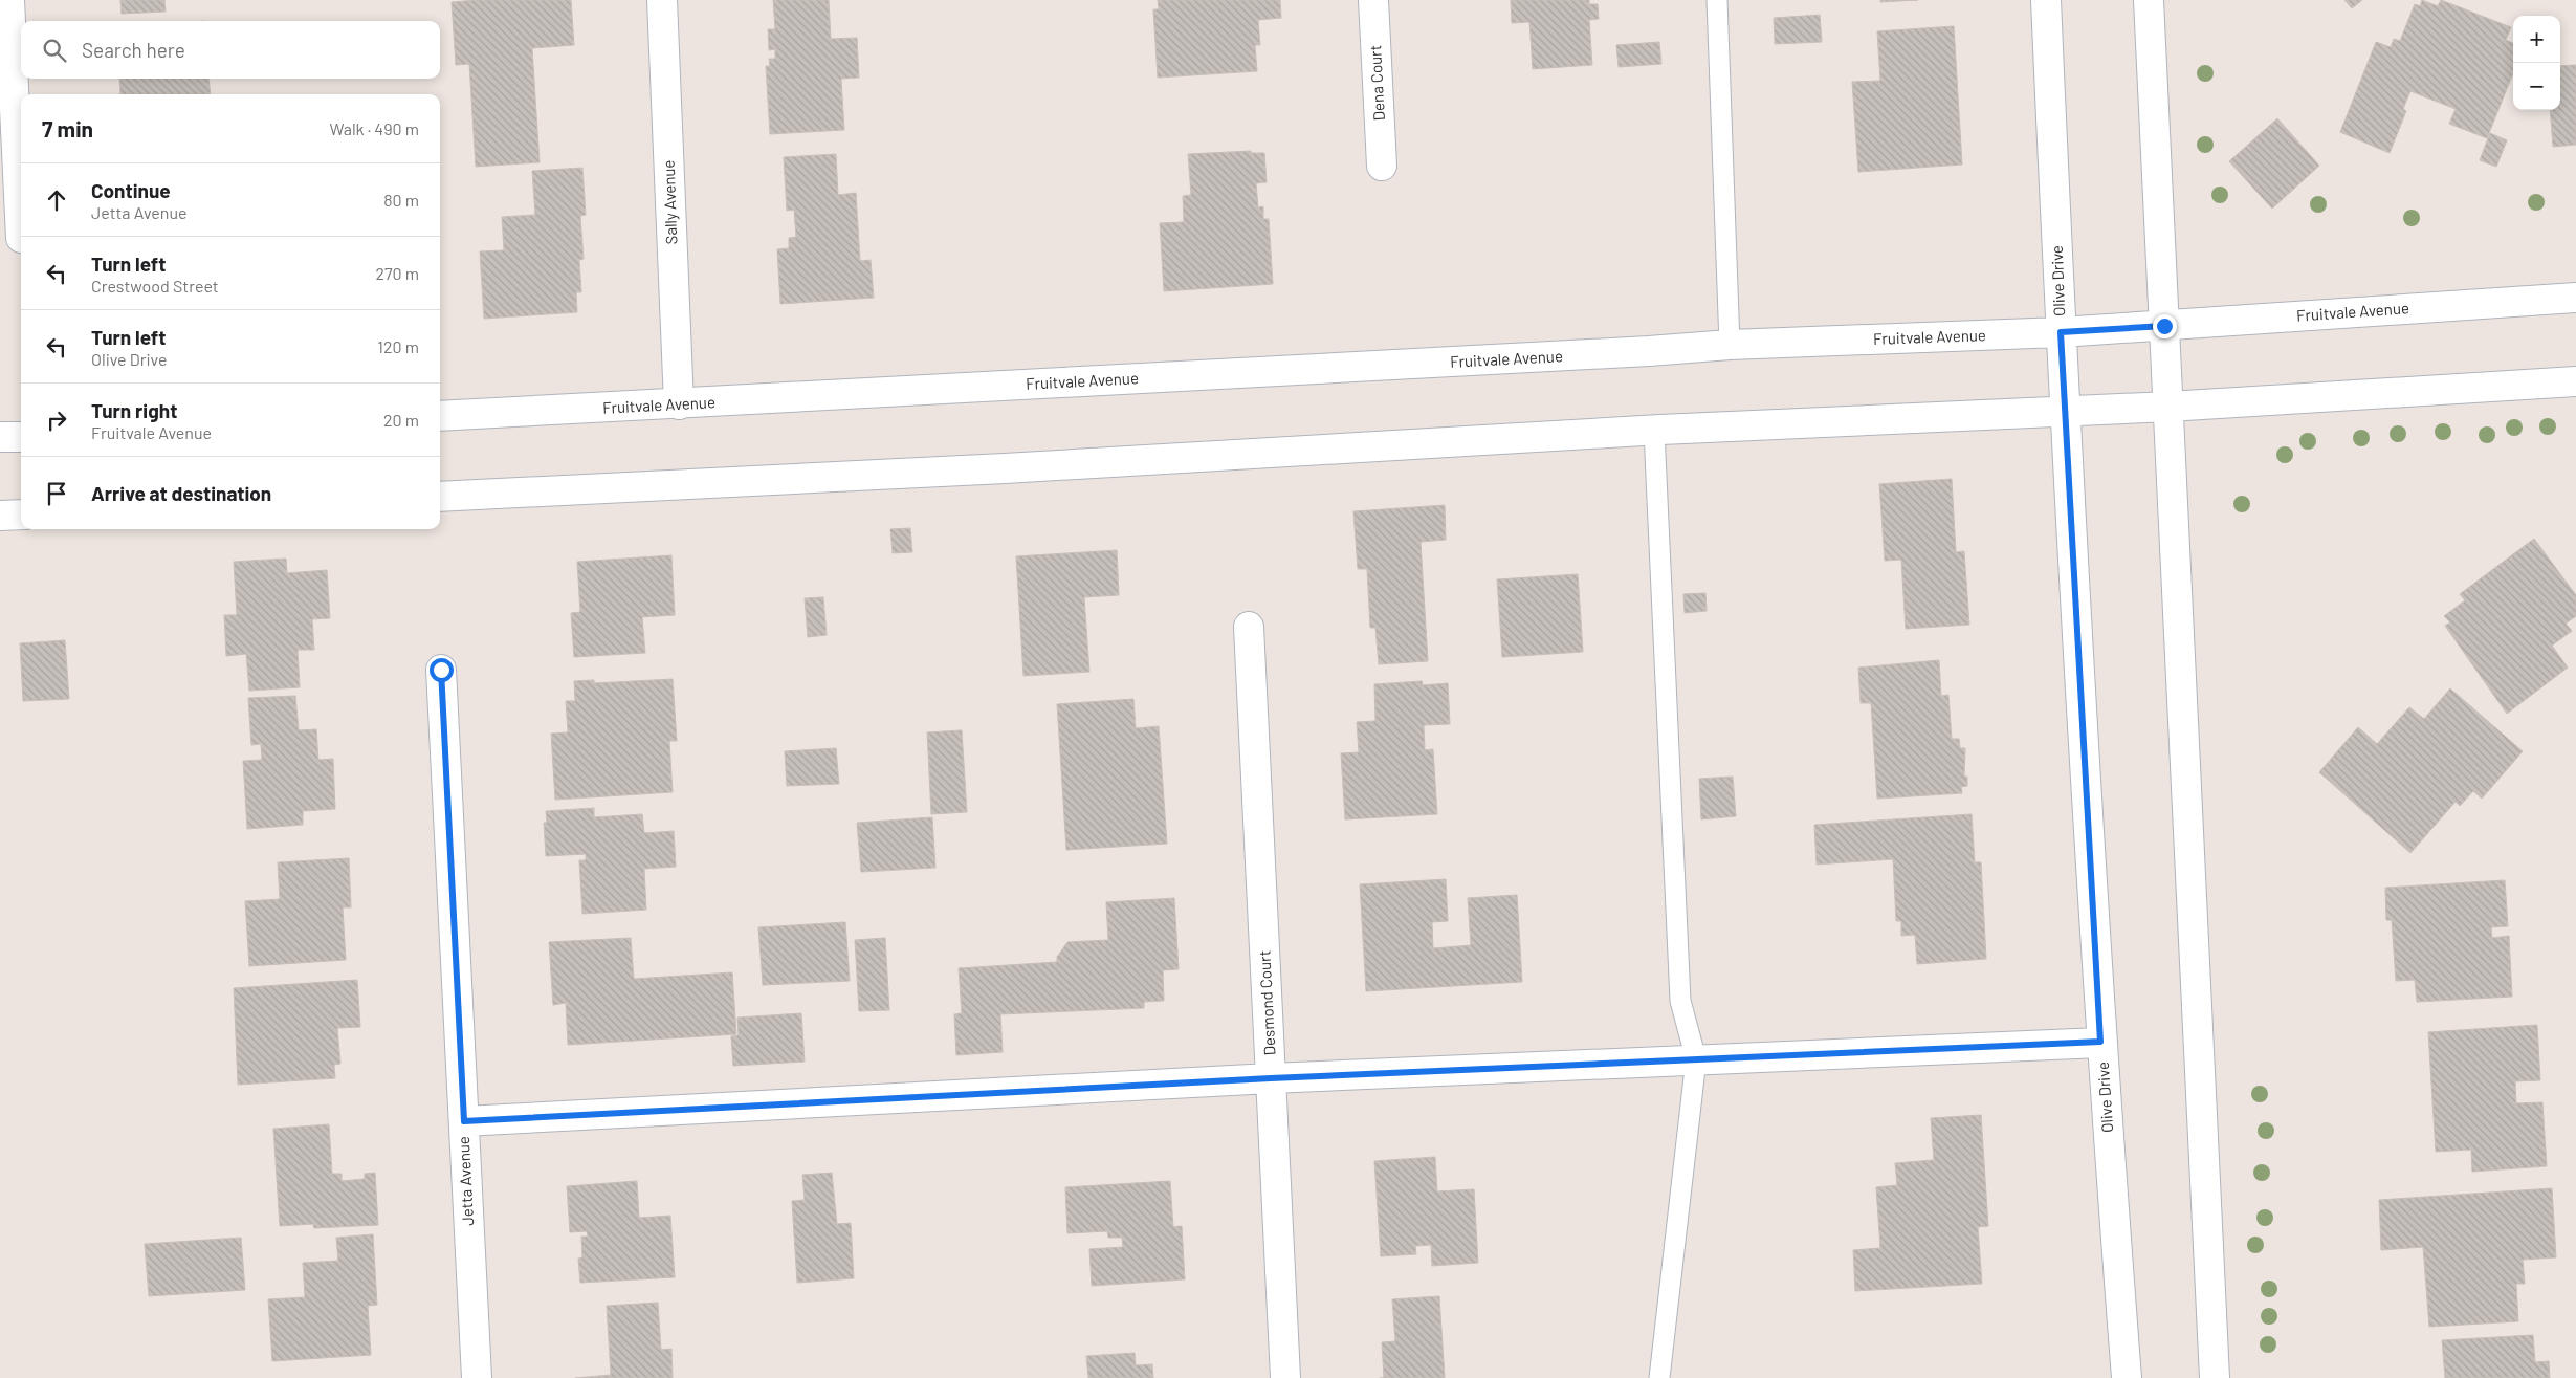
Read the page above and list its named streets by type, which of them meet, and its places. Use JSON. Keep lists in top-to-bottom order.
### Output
{
  "streets": {
    "main road": [
      "Dena Court",
      "Sally Avenue",
      "Olive Drive",
      "Fruitvale Avenue",
      "Desmond Court",
      "Jetta Avenue"
    ]
  },
  "crossings": [
    ["Sally Avenue", "Fruitvale Avenue"],
    ["Olive Drive", "Fruitvale Avenue"]
  ],
  "page": {
    "map_buttons": ["+", "−"],
    "search": "Search here",
    "heading": ["7 min", "Walk · 490 m"],
    "list": [
      ["Continue", "Jetta Avenue", "80 m"],
      ["Turn left", "Crestwood Street", "270 m"],
      ["Turn left", "Olive Drive", "120 m"],
      ["Turn right", "Fruitvale Avenue", "20 m"],
      "Arrive at destination"
    ]
  }
}
